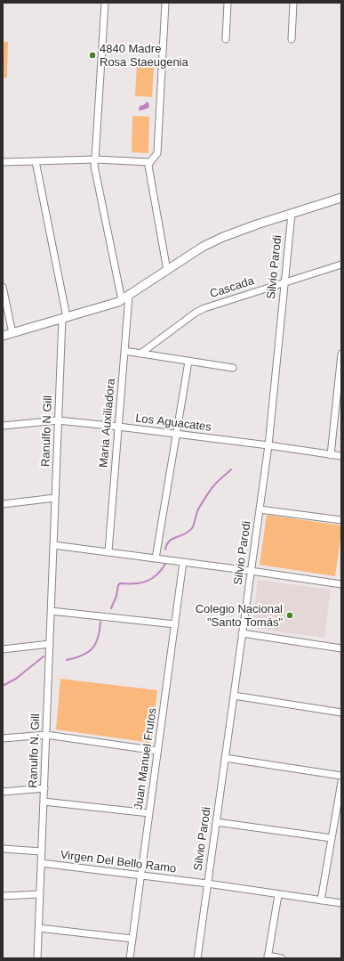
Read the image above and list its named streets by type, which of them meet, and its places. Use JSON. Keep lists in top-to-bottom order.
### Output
{
  "streets": {
    "street": [
      "Silvio Parodi",
      "Cascada",
      "Maria Auxiliadora",
      "Los Aguacates",
      "Ranulfo N Gill",
      "Ranulfo N. Gill",
      "Juan Manuel Frutos",
      "Virgen Del Bello Ramo"
    ]
  },
  "crossings": [
    ["Silvio Parodi", "Cascada"],
    ["Silvio Parodi", "Los Aguacates"],
    ["Silvio Parodi", "Virgen Del Bello Ramo"],
    ["Maria Auxiliadora", "Los Aguacates"],
    ["Los Aguacates", "Ranulfo N Gill"],
    ["Ranulfo N Gill", "Ranulfo N. Gill"],
    ["Ranulfo N. Gill", "Virgen Del Bello Ramo"],
    ["Juan Manuel Frutos", "Virgen Del Bello Ramo"]
  ],
  "places": ["4840 Madre Rosa Staeugenia", "Colegio Nacional \"Santo Tomás\""]
}
